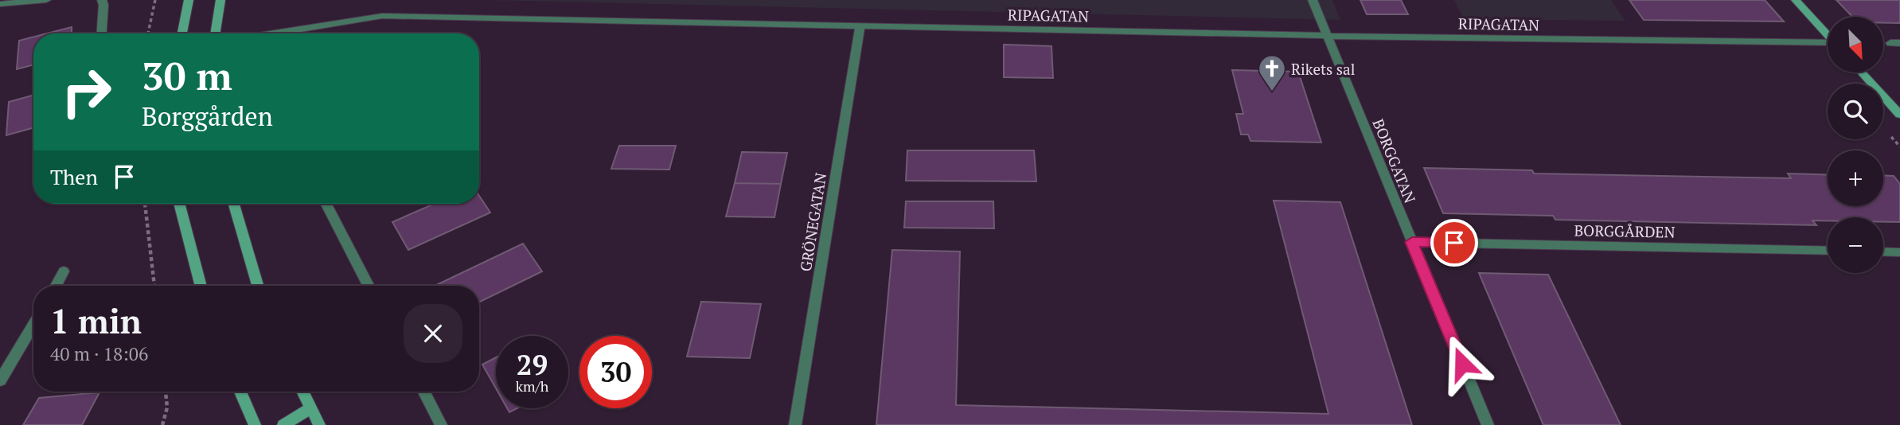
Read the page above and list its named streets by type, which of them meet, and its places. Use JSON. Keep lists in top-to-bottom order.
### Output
{
  "streets": {
    "street": [
      "RIPAGATAN",
      "BORGGATAN",
      "GRÖNEGATAN",
      "BORGGÅRDEN"
    ]
  },
  "crossings": [
    ["RIPAGATAN", "BORGGATAN"],
    ["RIPAGATAN", "GRÖNEGATAN"],
    ["BORGGATAN", "BORGGÅRDEN"]
  ],
  "places": {
    "church": ["Rikets sal"]
  },
  "north": "bottom right",
  "page": {
    "map_buttons": ["+", "−"],
    "turn": ["30 m", "Borggården"],
    "then": "Then",
    "heading": ["1 min", "40 m · 18:06"],
    "speed": "29 km/h",
    "limit": "30"
  }
}
